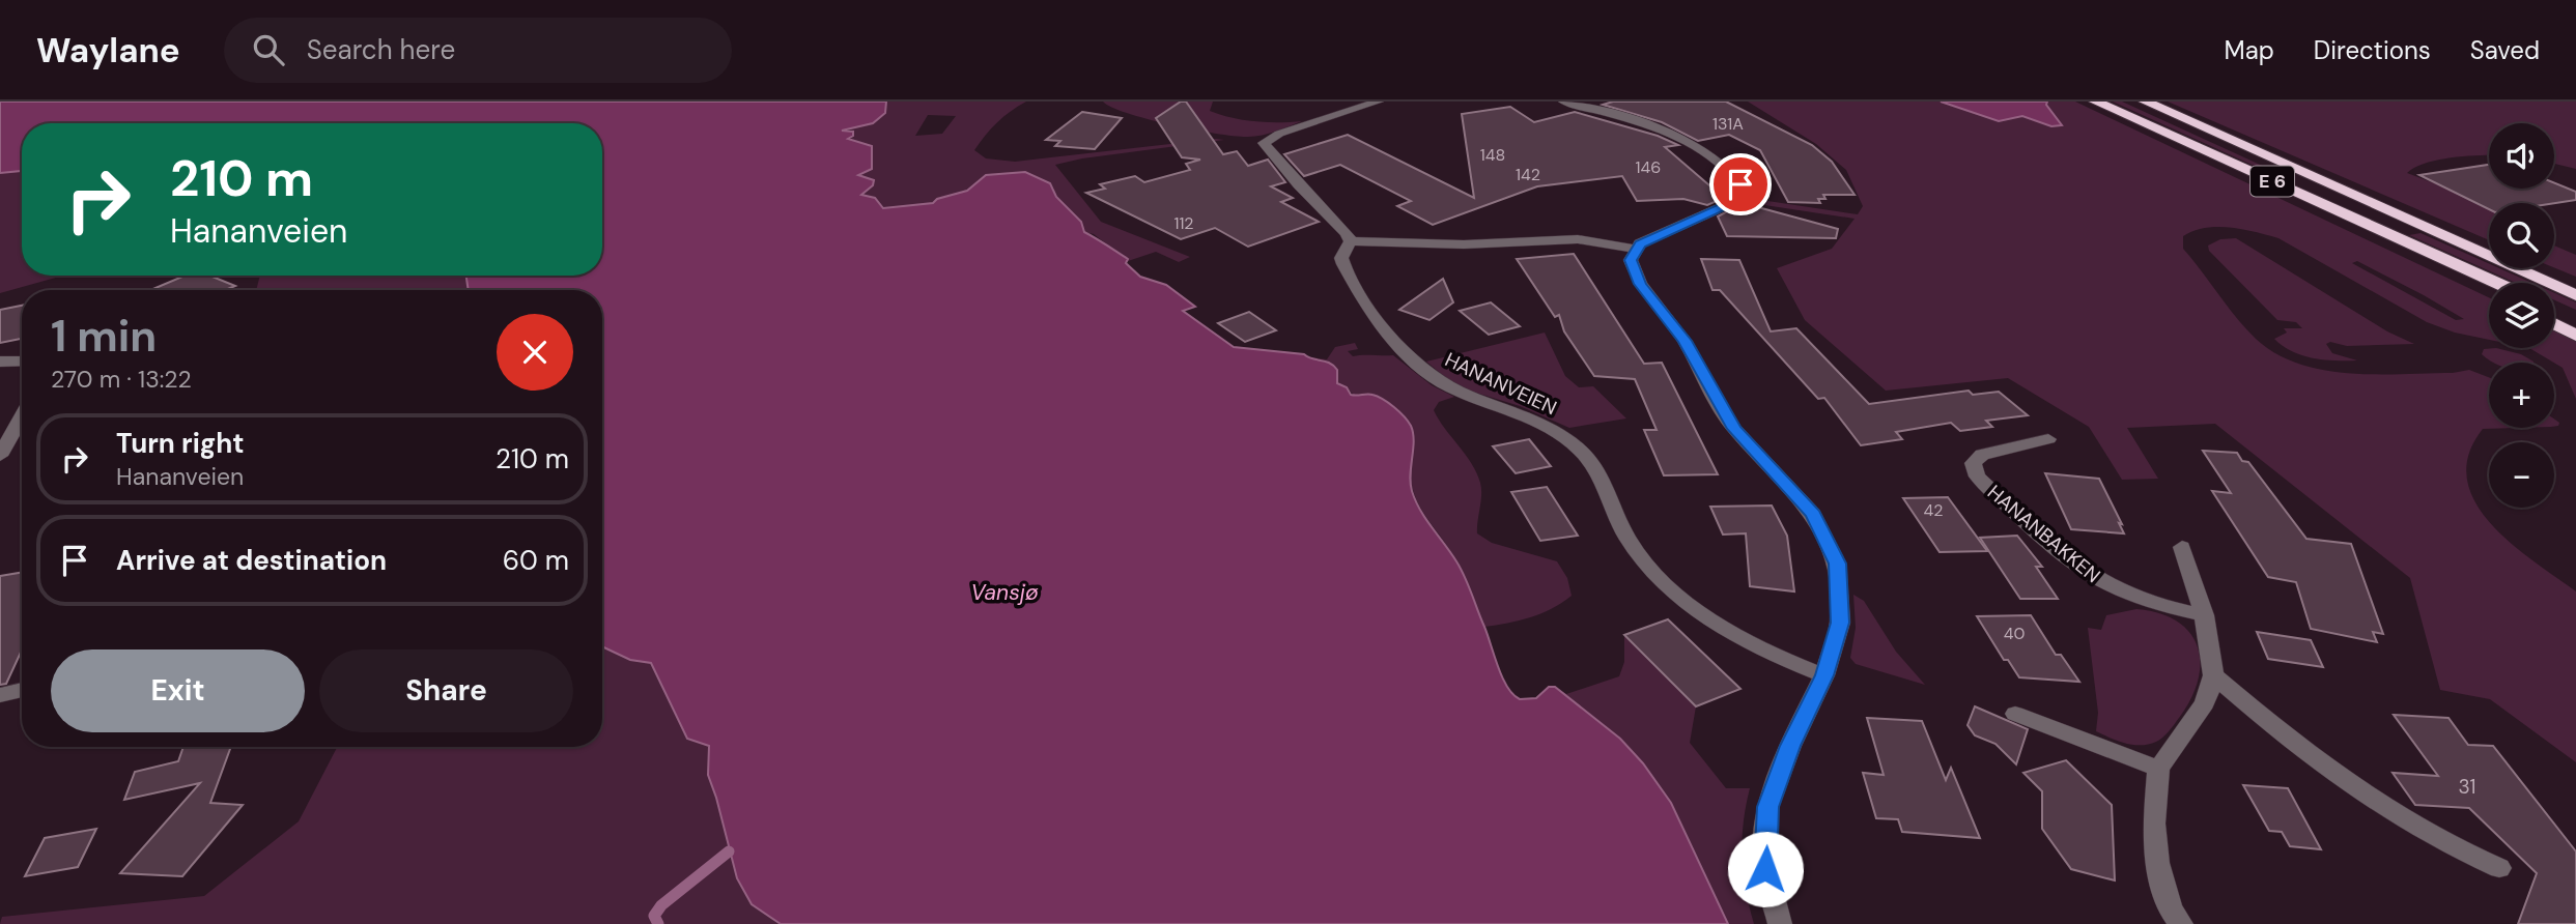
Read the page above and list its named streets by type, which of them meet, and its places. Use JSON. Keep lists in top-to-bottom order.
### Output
{
  "streets": {
    "highway": ["E 6"],
    "street": ["HANANVEIEN", "HANANBAKKEN"]
  },
  "water": ["Vansjø"],
  "house_numbers": [
    "131A",
    "148",
    "146",
    "142",
    "112",
    "42",
    "40",
    "31"
  ],
  "page": {
    "header": "Waylane",
    "search": "Search here",
    "nav": ["Map", "Directions", "Saved"],
    "map_buttons": ["+", "−"],
    "turn": ["210 m", "Hananveien"],
    "heading": ["1 min", "270 m · 13:22"],
    "list": [
      {
        "name": "Turn right",
        "note": "Hananveien",
        "value": "210 m"
      },
      {
        "name": "Arrive at destination",
        "value": "60 m"
      }
    ],
    "buttons": ["Exit", "Share"]
  }
}
